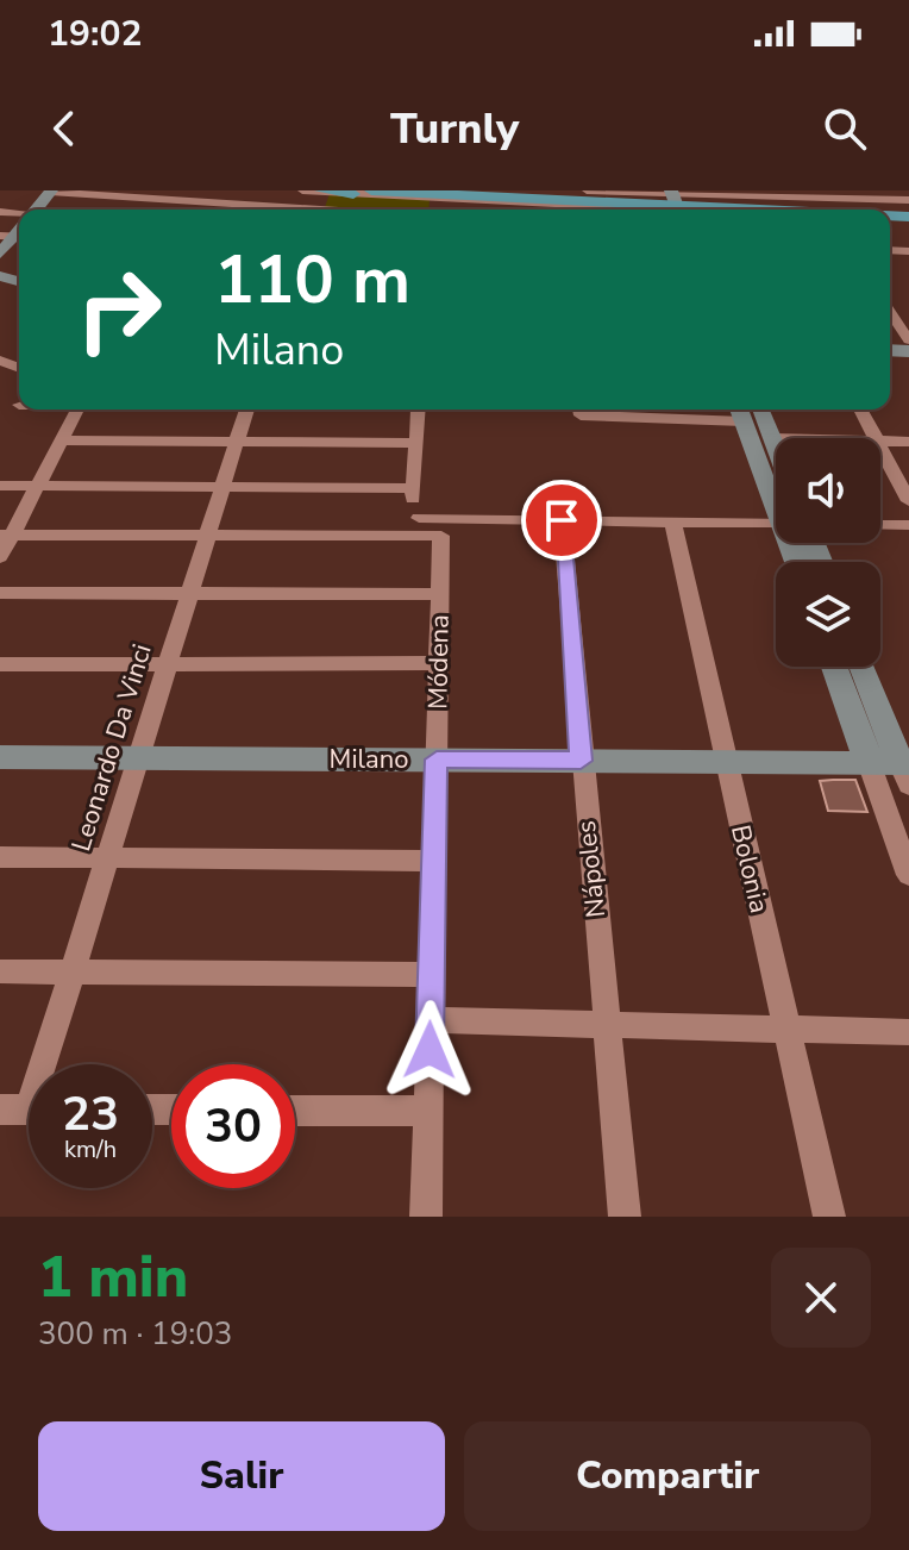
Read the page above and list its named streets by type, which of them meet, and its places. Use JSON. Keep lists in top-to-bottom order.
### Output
{
  "streets": {
    "street": [
      "Módena",
      "Leonardo Da Vinci",
      "Milano",
      "Nápoles",
      "Bolonia"
    ]
  },
  "crossings": [
    ["Módena", "Milano"],
    ["Leonardo Da Vinci", "Milano"],
    ["Milano", "Nápoles"],
    ["Milano", "Bolonia"]
  ],
  "page": {
    "status": "19:02",
    "header": "Turnly",
    "turn": ["110 m", "Milano"],
    "speed": "23 km/h",
    "limit": "30",
    "heading": ["1 min", "300 m · 19:03"],
    "buttons": ["Salir", "Compartir"]
  }
}
